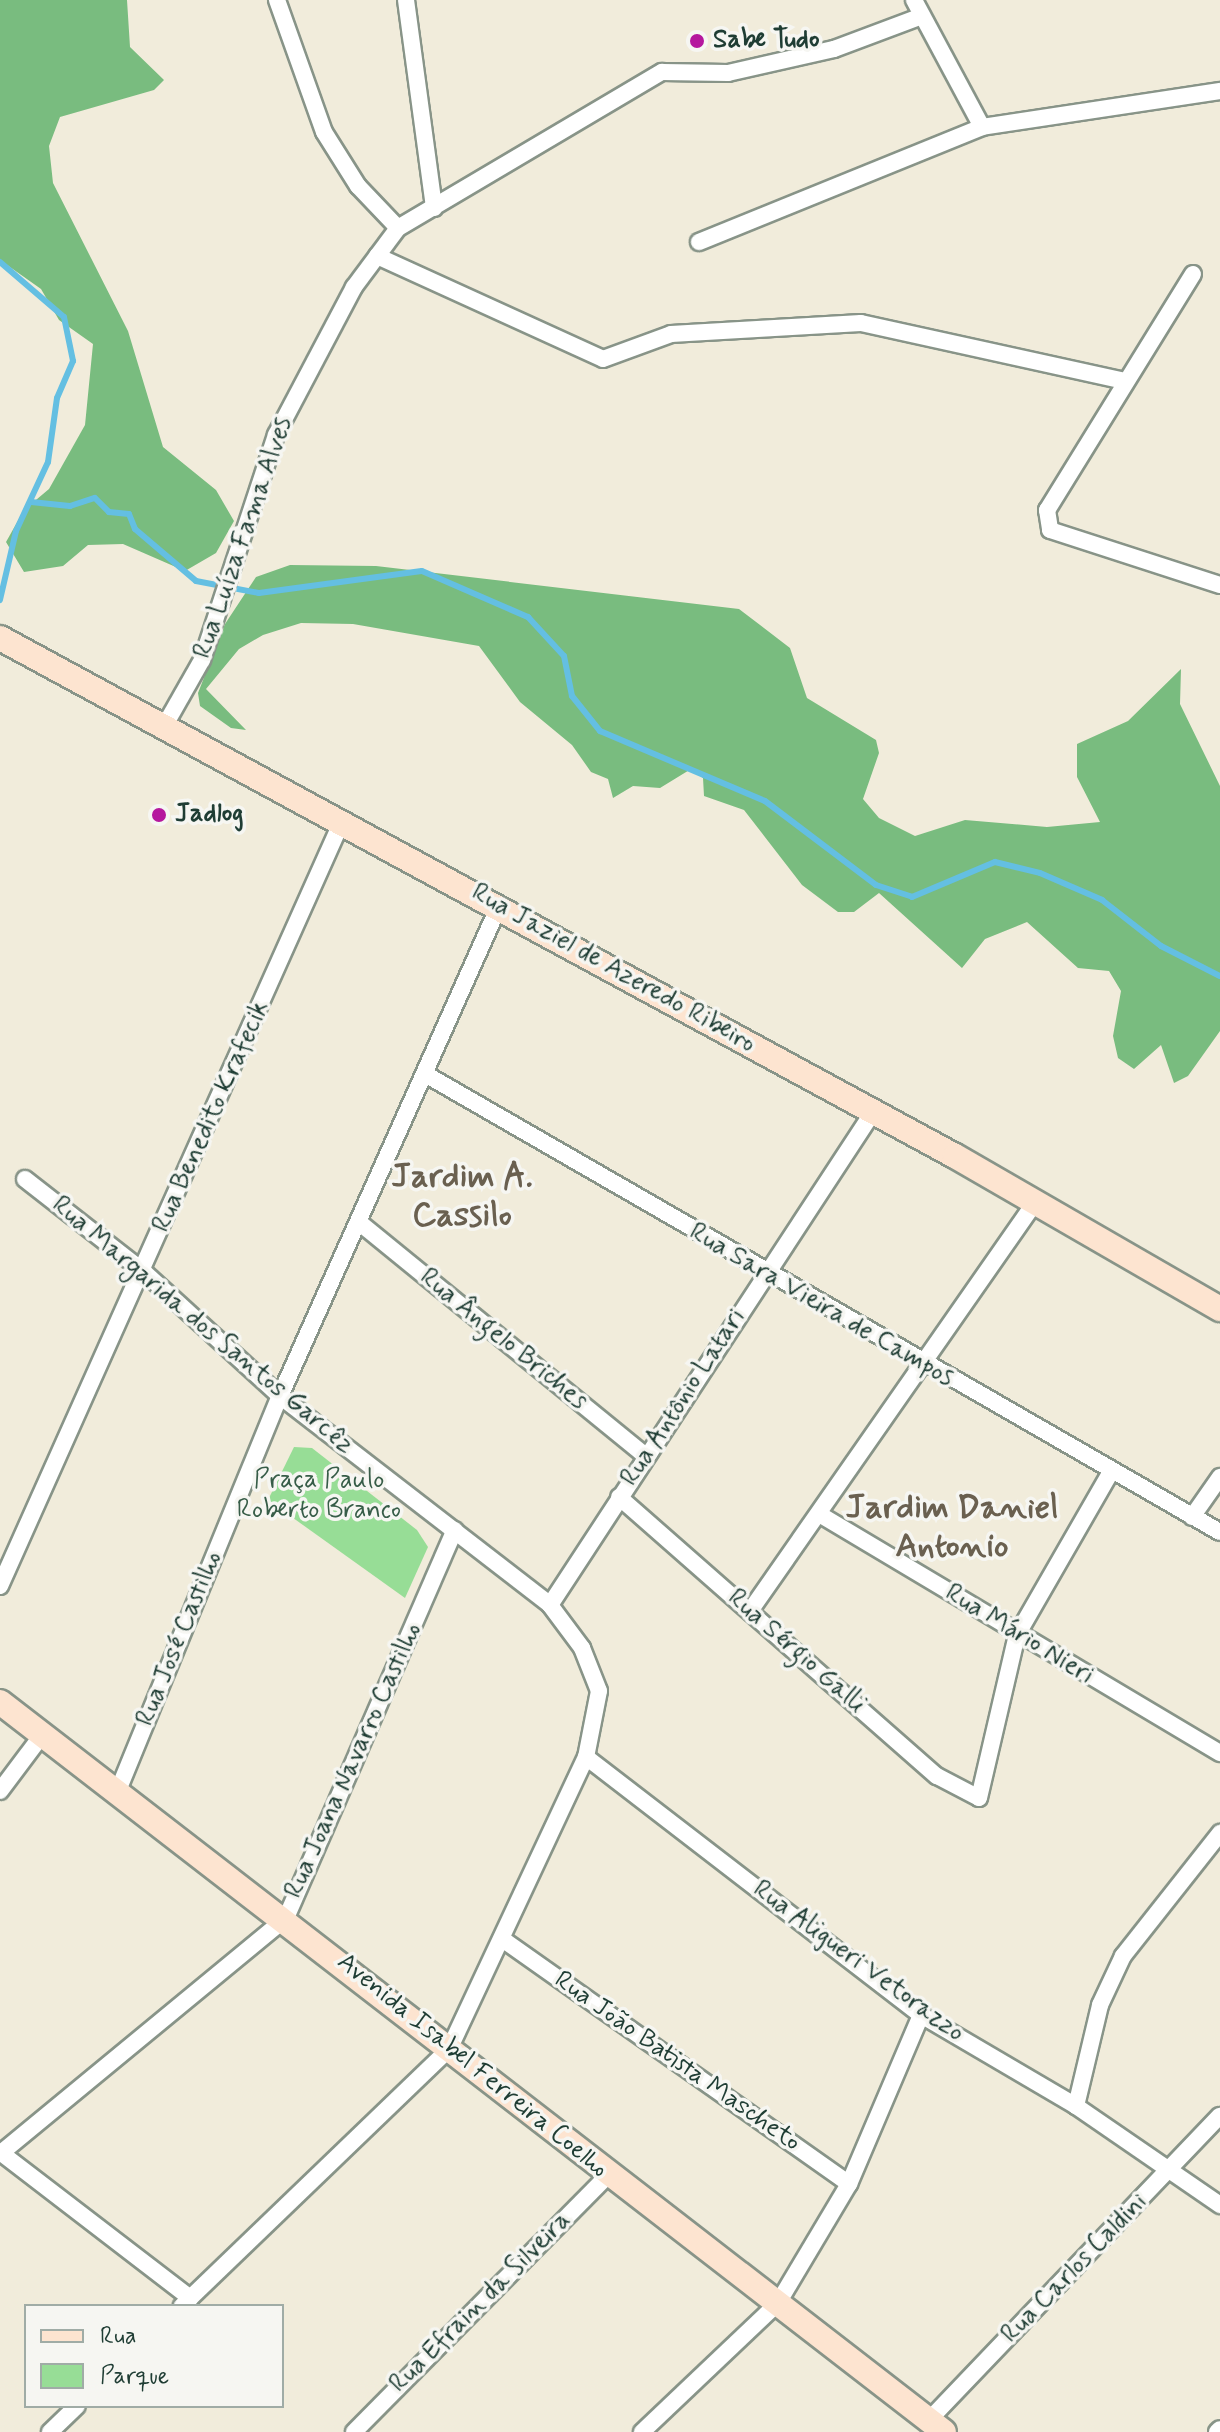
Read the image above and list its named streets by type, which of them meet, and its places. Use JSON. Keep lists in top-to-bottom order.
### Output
{
  "streets": {
    "street": [
      "Rua Luíza Fama Alves",
      "Rua Jaziel de Azeredo Ribeiro",
      "Rua Benedito Krafecik",
      "Rua Sara Vieira de Campos",
      "Rua Margarida dos Santos Garcêz",
      "Rua Ângelo Briches",
      "Rua Antônio Latari",
      "Rua Mário Nieri",
      "Rua José Castilho",
      "Rua Sérgio Galli",
      "Rua Joana Navarro Castilho",
      "Rua Aligueri Vetorazzo",
      "Rua João Batista Mascheto",
      "Avenida Isabel Ferreira Coelho",
      "Rua Carlos Caldini",
      "Rua Efrain da Silveira"
    ]
  },
  "crossings": [
    ["Rua Luíza Fama Alves", "Rua Jaziel de Azeredo Ribeiro"],
    ["Rua Jaziel de Azeredo Ribeiro", "Rua Benedito Krafecik"],
    ["Rua Jaziel de Azeredo Ribeiro", "Rua Antônio Latari"],
    ["Rua Jaziel de Azeredo Ribeiro", "Rua José Castilho"],
    ["Rua Benedito Krafecik", "Rua Margarida dos Santos Garcêz"],
    ["Rua Sara Vieira de Campos", "Rua Antônio Latari"],
    ["Rua Sara Vieira de Campos", "Rua José Castilho"],
    ["Rua Margarida dos Santos Garcêz", "Rua Antônio Latari"],
    ["Rua Margarida dos Santos Garcêz", "Rua José Castilho"],
    ["Rua Margarida dos Santos Garcêz", "Rua Joana Navarro Castilho"],
    ["Rua Margarida dos Santos Garcêz", "Rua Aligueri Vetorazzo"],
    ["Rua Margarida dos Santos Garcêz", "Rua João Batista Mascheto"],
    ["Rua Margarida dos Santos Garcêz", "Avenida Isabel Ferreira Coelho"],
    ["Rua Ângelo Briches", "Rua Antônio Latari"],
    ["Rua Ângelo Briches", "Rua José Castilho"],
    ["Rua Antônio Latari", "Rua Sérgio Galli"],
    ["Rua Mário Nieri", "Rua Sérgio Galli"],
    ["Rua José Castilho", "Avenida Isabel Ferreira Coelho"],
    ["Rua Joana Navarro Castilho", "Avenida Isabel Ferreira Coelho"],
    ["Rua Aligueri Vetorazzo", "Rua Carlos Caldini"],
    ["Avenida Isabel Ferreira Coelho", "Rua Carlos Caldini"],
    ["Avenida Isabel Ferreira Coelho", "Rua Efrain da Silveira"]
  ],
  "districts": ["Jardim A. Cassilo", "Jardim Daniel Antonio"],
  "parks": ["Praça Paulo Roberto Branco"],
  "places": ["Sabe Tudo", "Jadlog"],
  "legend": ["Rua", "Parque"]
}
